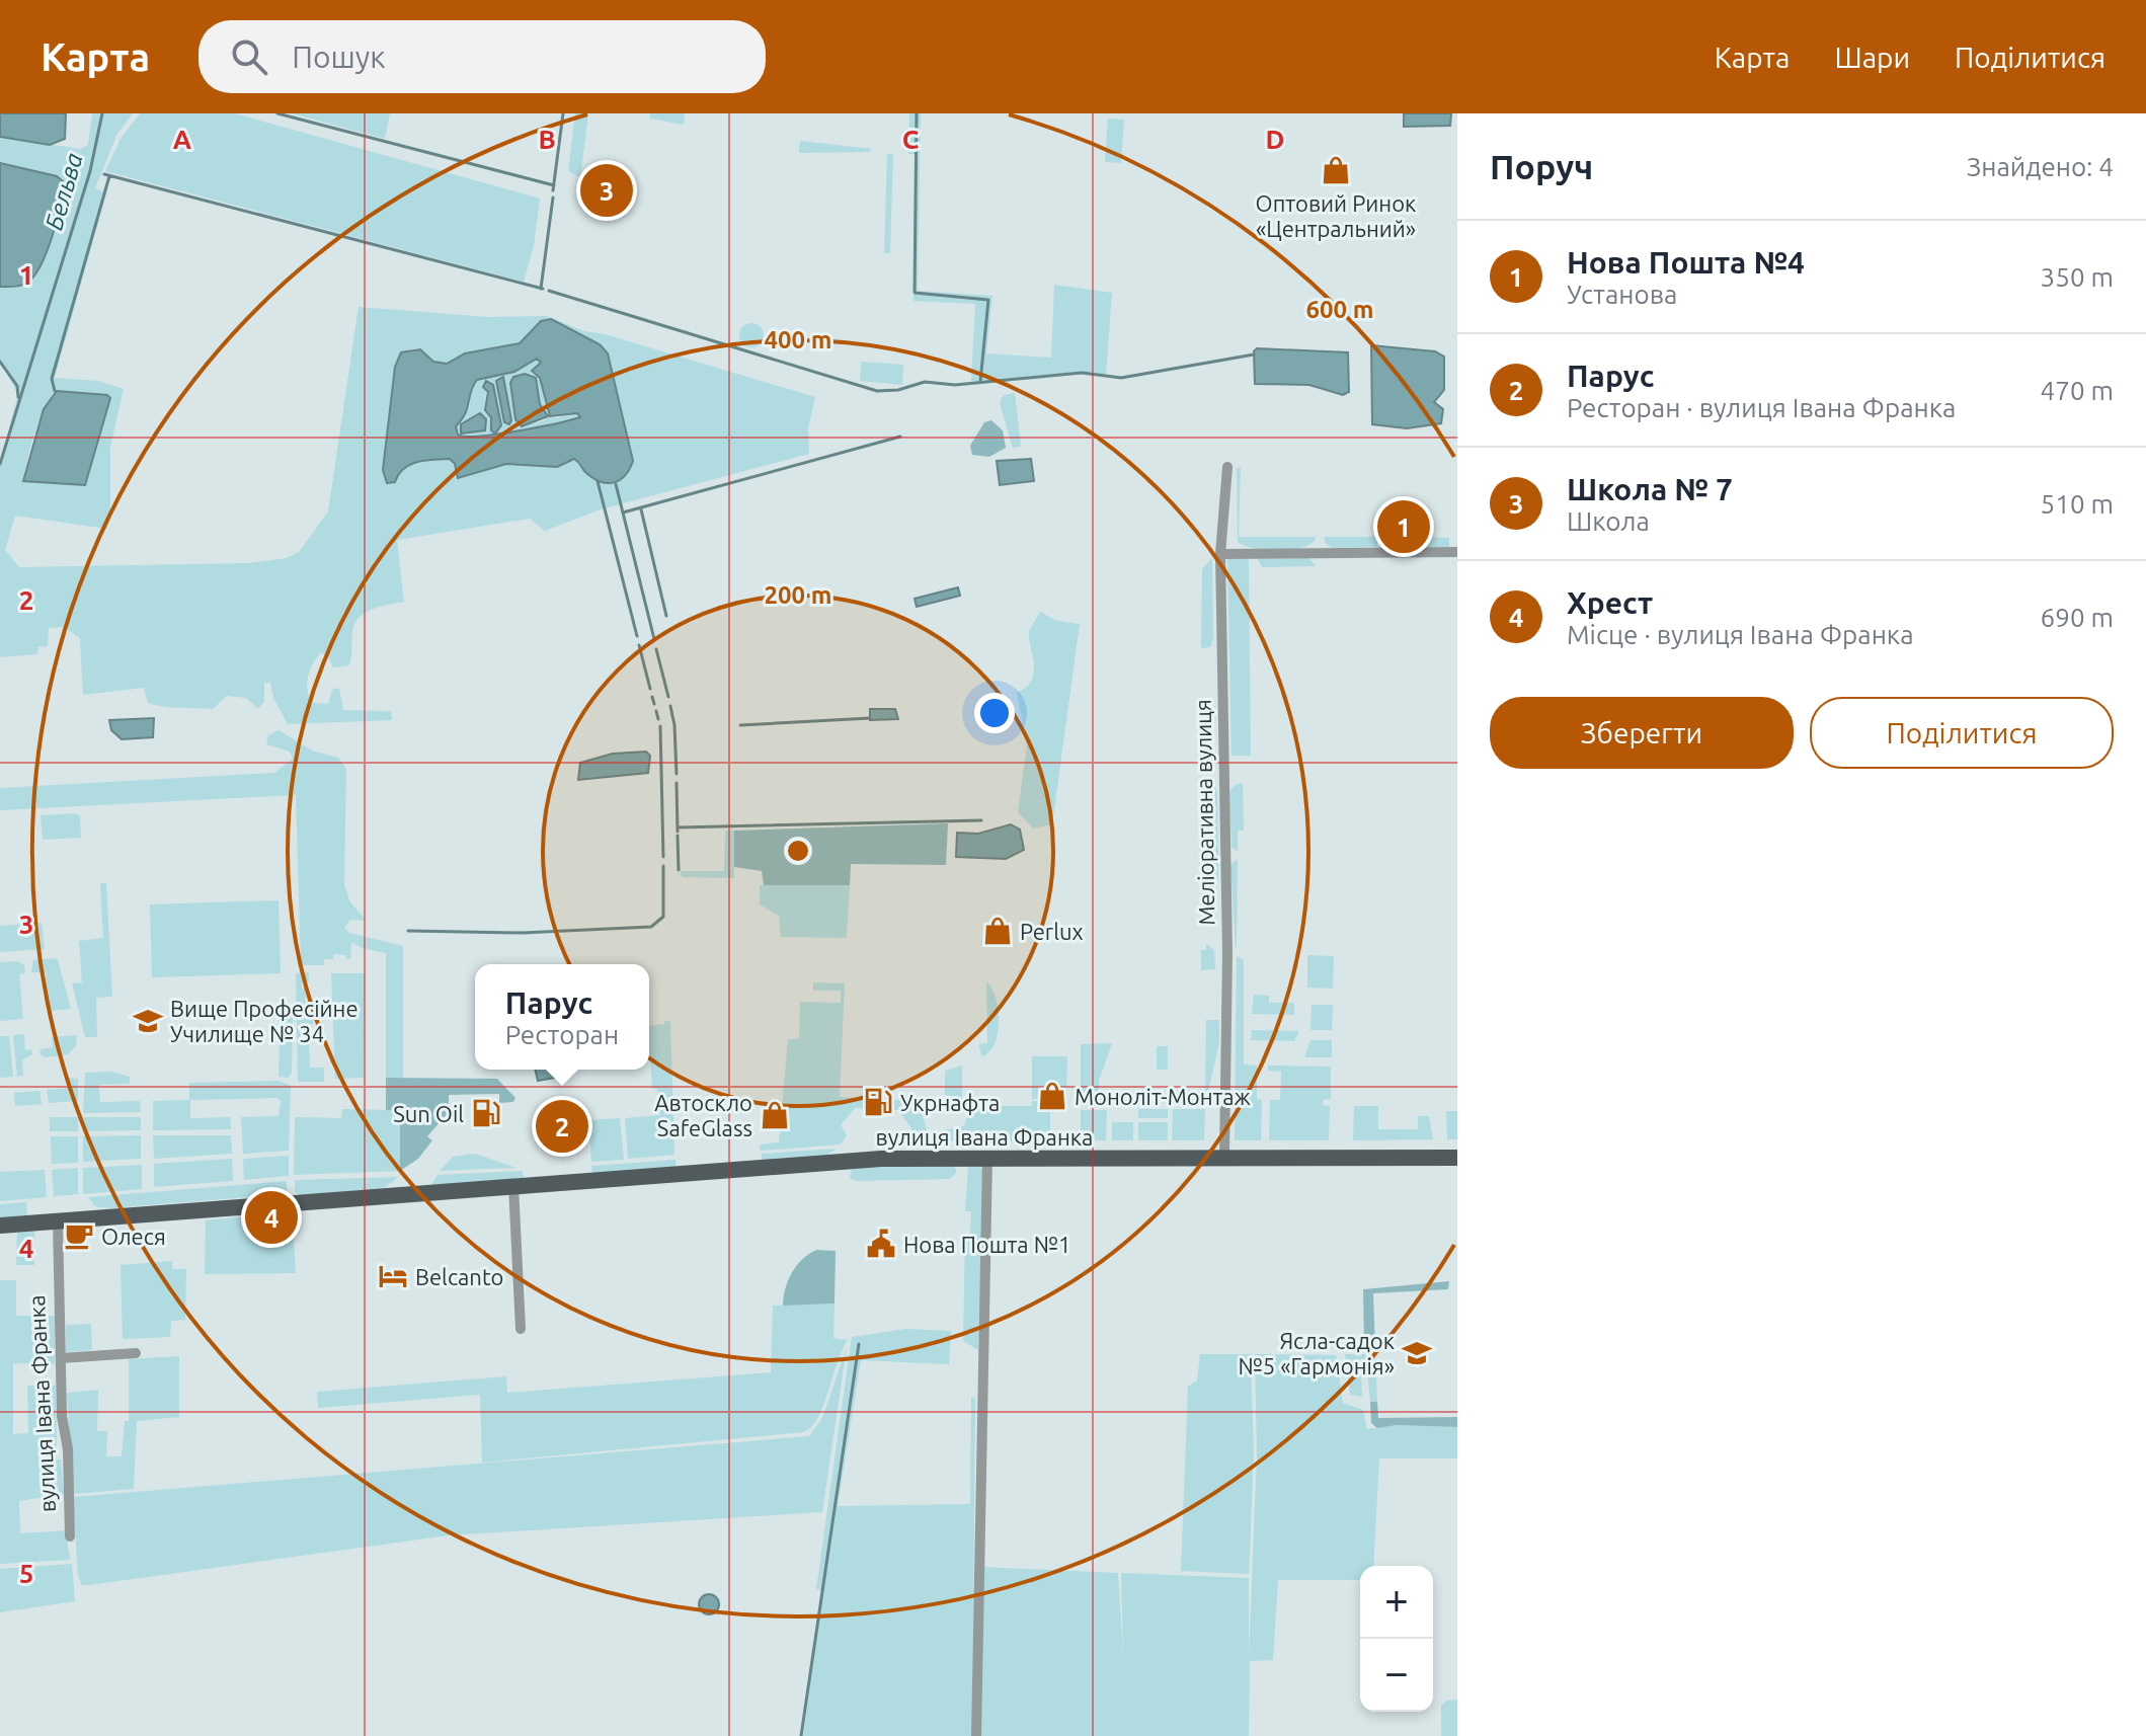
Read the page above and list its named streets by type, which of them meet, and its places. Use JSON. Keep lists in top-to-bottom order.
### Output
{
  "streets": {
    "main road": ["вулиця Івана Франка"],
    "street": ["Меліоративна вулиця"]
  },
  "crossings": [
    ["Меліоративна вулиця", "вулиця Івана Франка"]
  ],
  "water": ["Бельва"],
  "places": {
    "shop": [
      "Оптовий Ринок «Центральний»",
      "Perlux",
      "Моноліт-Монтаж",
      "Автоскло SafeGlass"
    ],
    "school or university": ["Вище Професійне Училище № 34", "Ясла-садок №5 «Гармонія»"],
    "fuel station": ["Укрнафта", "Sun Oil"],
    "cafe": ["Олеся"],
    "public building": ["Нова Пошта №1"],
    "hotel": ["Belcanto"]
  },
  "page": {
    "header": "Карта",
    "search": "Пошук",
    "nav": ["Карта", "Шари", "Поділитися"],
    "heading": ["Поруч", "Знайдено: 4"],
    "pins": [
      "3",
      "1",
      "2",
      "4"
    ],
    "list": [
      {
        "mark": "1",
        "name": "Нова Пошта №4",
        "note": "Установа",
        "value": "350 m"
      },
      {
        "mark": "2",
        "name": "Парус",
        "note": "Ресторан · вулиця Івана Франка",
        "value": "470 m"
      },
      {
        "mark": "3",
        "name": "Школа № 7",
        "note": "Школа",
        "value": "510 m"
      },
      {
        "mark": "4",
        "name": "Хрест",
        "note": "Місце · вулиця Івана Франка",
        "value": "690 m"
      }
    ],
    "buttons": ["Зберегти", "Поділитися"],
    "popup": ["Парус", "Ресторан"],
    "map_buttons": ["+", "−"]
  },
  "grid": {
    "columns": [
      "A",
      "B",
      "C",
      "D"
    ],
    "rows": [
      "1",
      "2",
      "3",
      "4",
      "5"
    ]
  },
  "rings": ["600 m", "400 m", "200 m"]
}
